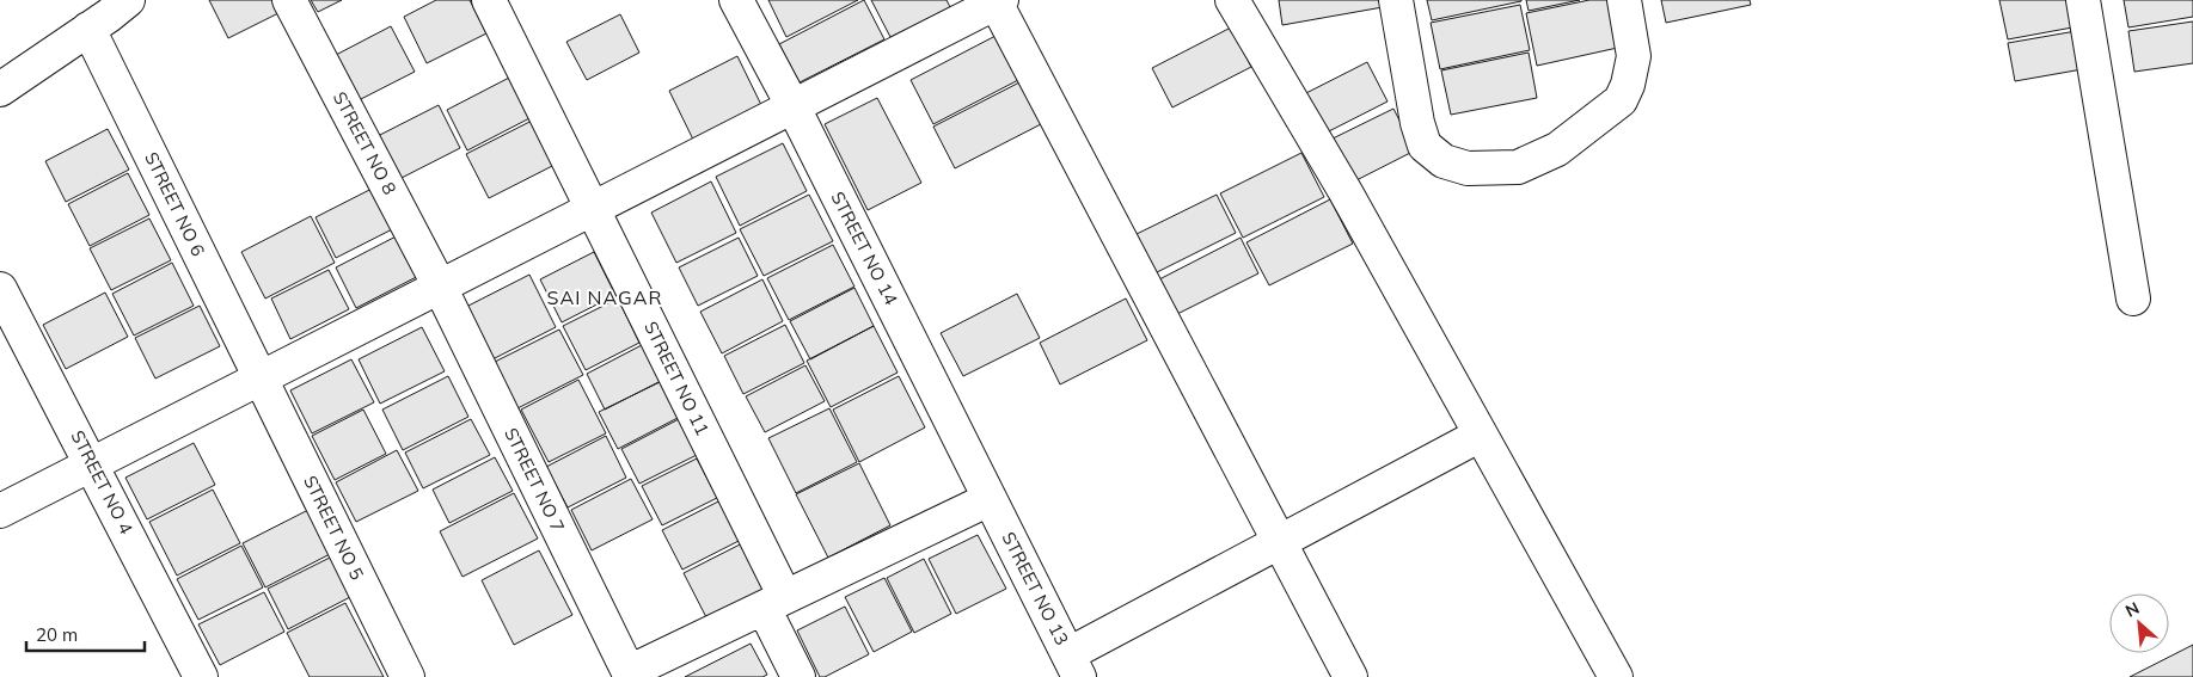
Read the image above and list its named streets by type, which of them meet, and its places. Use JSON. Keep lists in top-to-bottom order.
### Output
{
  "streets": {
    "street": [
      "STREET NO 8",
      "STREET NO 6",
      "STREET NO 14",
      "STREET NO 11",
      "STREET NO 7",
      "STREET NO 4",
      "STREET NO 5",
      "STREET NO 13"
    ]
  },
  "crossings": [
    ["STREET NO 8", "STREET NO 7"],
    ["STREET NO 6", "STREET NO 5"],
    ["STREET NO 14", "STREET NO 13"],
    ["STREET NO 11", "STREET NO 7"]
  ],
  "districts": ["SAI NAGAR"],
  "scale_bar": "20 m",
  "north": "top left"
}
